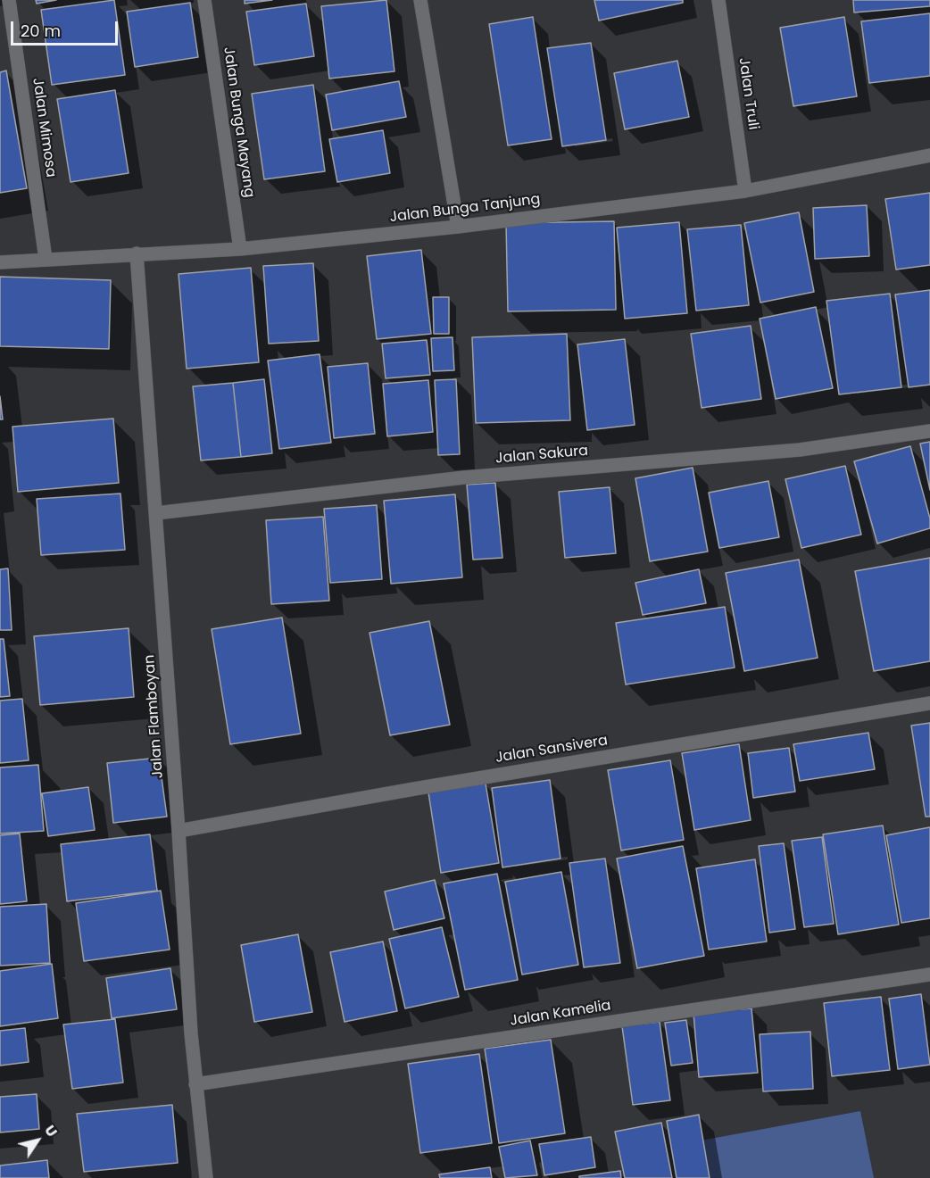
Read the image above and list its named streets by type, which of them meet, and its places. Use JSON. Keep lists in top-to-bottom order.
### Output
{
  "streets": {
    "street": [
      "Jalan Truli",
      "Jalan Bunga Mayang",
      "Jalan Mimosa",
      "Jalan Bunga Tanjung",
      "Jalan Sakura",
      "Jalan Flamboyan",
      "Jalan Sansivera",
      "Jalan Kamelia"
    ]
  },
  "crossings": [
    ["Jalan Truli", "Jalan Bunga Tanjung"],
    ["Jalan Bunga Mayang", "Jalan Bunga Tanjung"],
    ["Jalan Mimosa", "Jalan Bunga Tanjung"],
    ["Jalan Bunga Tanjung", "Jalan Flamboyan"],
    ["Jalan Sakura", "Jalan Flamboyan"],
    ["Jalan Flamboyan", "Jalan Sansivera"],
    ["Jalan Flamboyan", "Jalan Kamelia"]
  ],
  "scale_bar": "20 m",
  "north": "top right"
}
